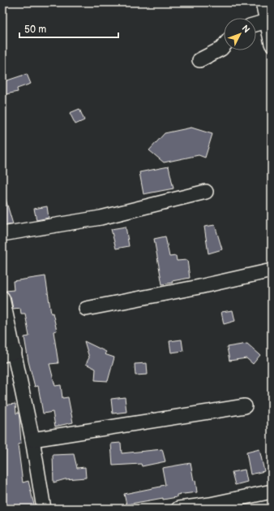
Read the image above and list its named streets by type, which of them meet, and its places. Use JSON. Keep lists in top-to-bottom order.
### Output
{
  "scale_bar": "50 m",
  "north": "top right"
}
